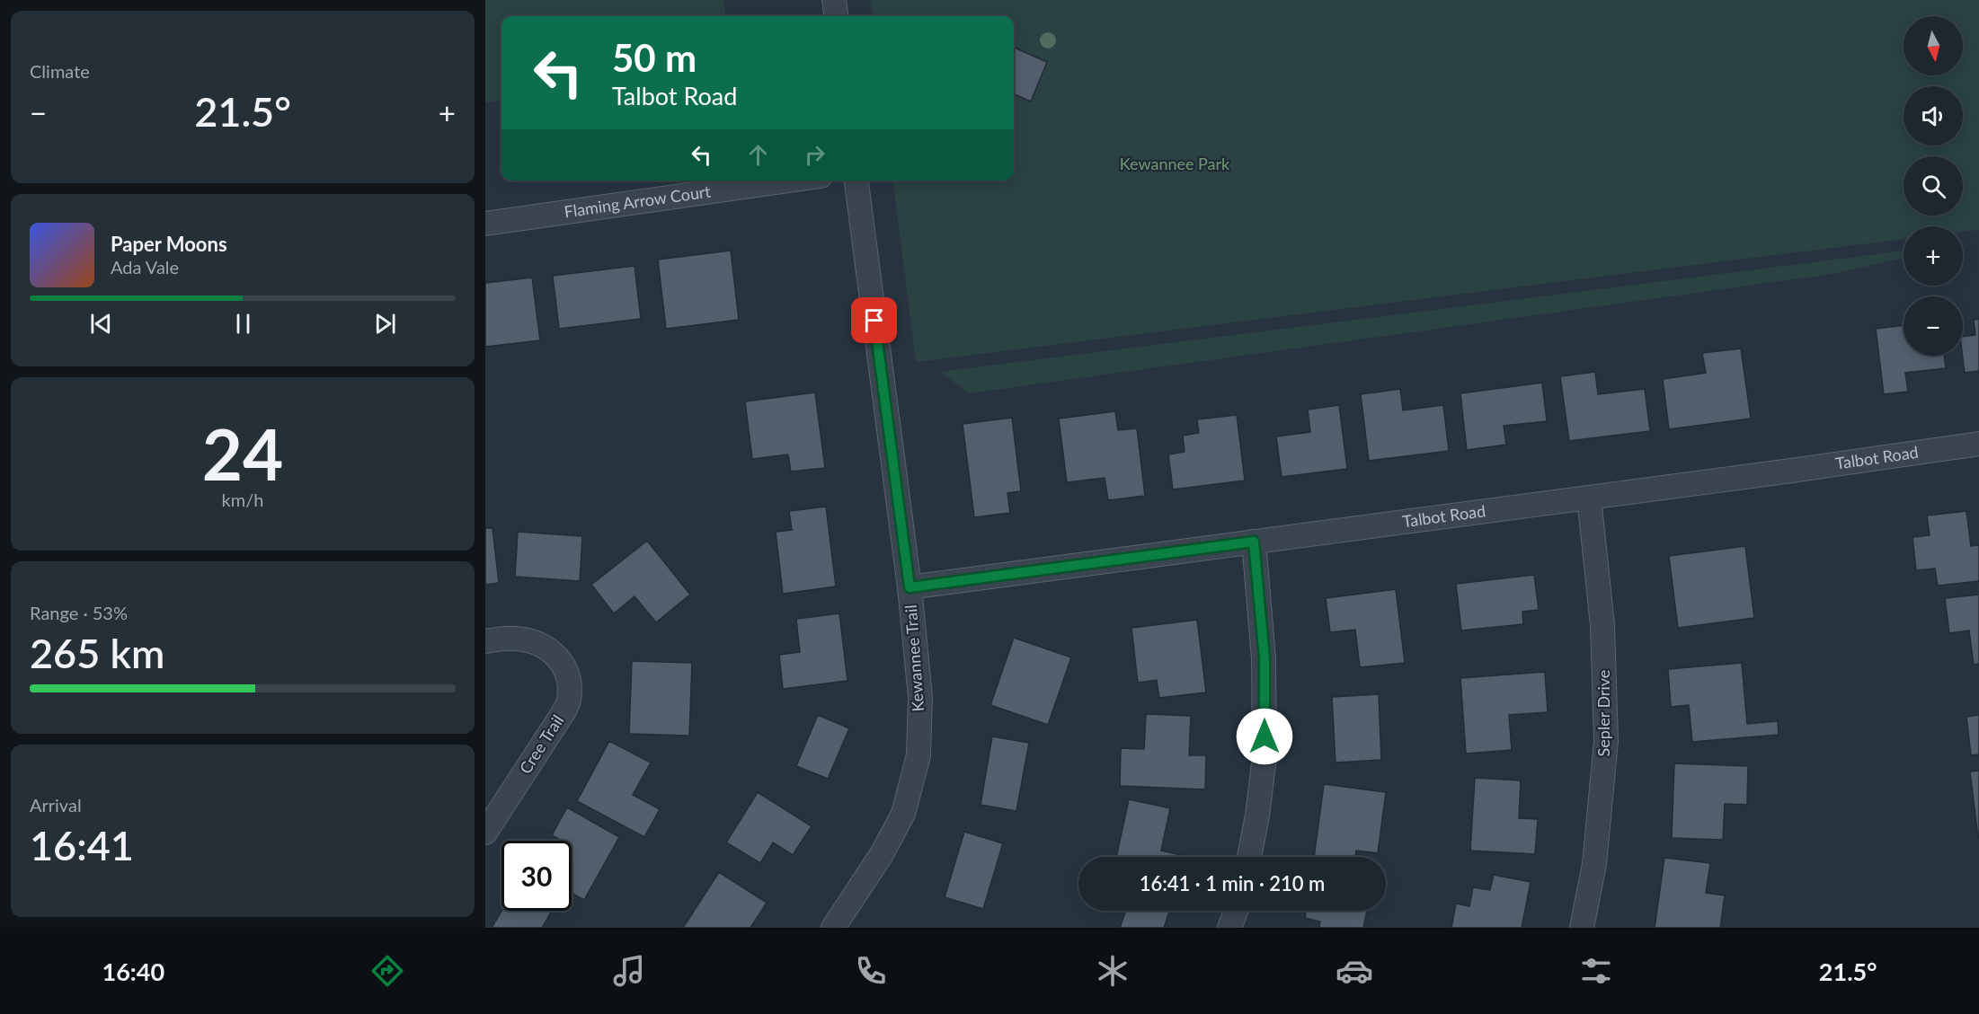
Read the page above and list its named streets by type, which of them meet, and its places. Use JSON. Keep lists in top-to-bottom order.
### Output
{
  "streets": {
    "street": [
      "Flaming Arrow Court",
      "Talbot Road",
      "Kewannee Trail",
      "Sepler Drive",
      "Cree Trail"
    ]
  },
  "crossings": [
    ["Talbot Road", "Kewannee Trail"],
    ["Talbot Road", "Sepler Drive"]
  ],
  "parks": ["Kewannee Park"],
  "north": "bottom",
  "page": {
    "tile": [
      "Climate",
      ["24", "km/h"],
      ["Range · 53%", "265 km"],
      ["Arrival", "16:41"]
    ],
    "map_buttons": ["+", "−"],
    "turn": ["50 m", "Talbot Road"],
    "heat": ["−", "21.5°", "+"],
    "song": ["Paper Moons", "Ada Vale"],
    "limit": "30",
    "trip": "16:41 · 1 min · 210 m",
    "tabs": ["16:40", "21.5°"]
  }
}
